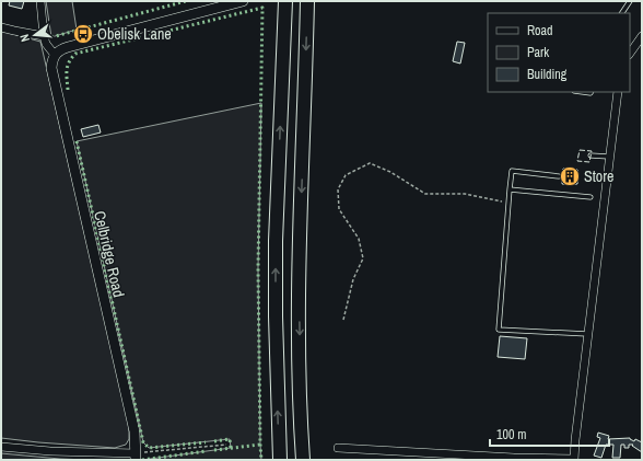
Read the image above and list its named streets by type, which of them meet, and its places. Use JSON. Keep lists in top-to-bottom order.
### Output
{
  "streets": {
    "main road": ["Celbridge Road"]
  },
  "places": {
    "bus stop": ["Obelisk Lane"],
    "building": ["Store"]
  },
  "legend": ["Road", "Park", "Building"],
  "scale_bar": "100 m",
  "north": "left"
}
